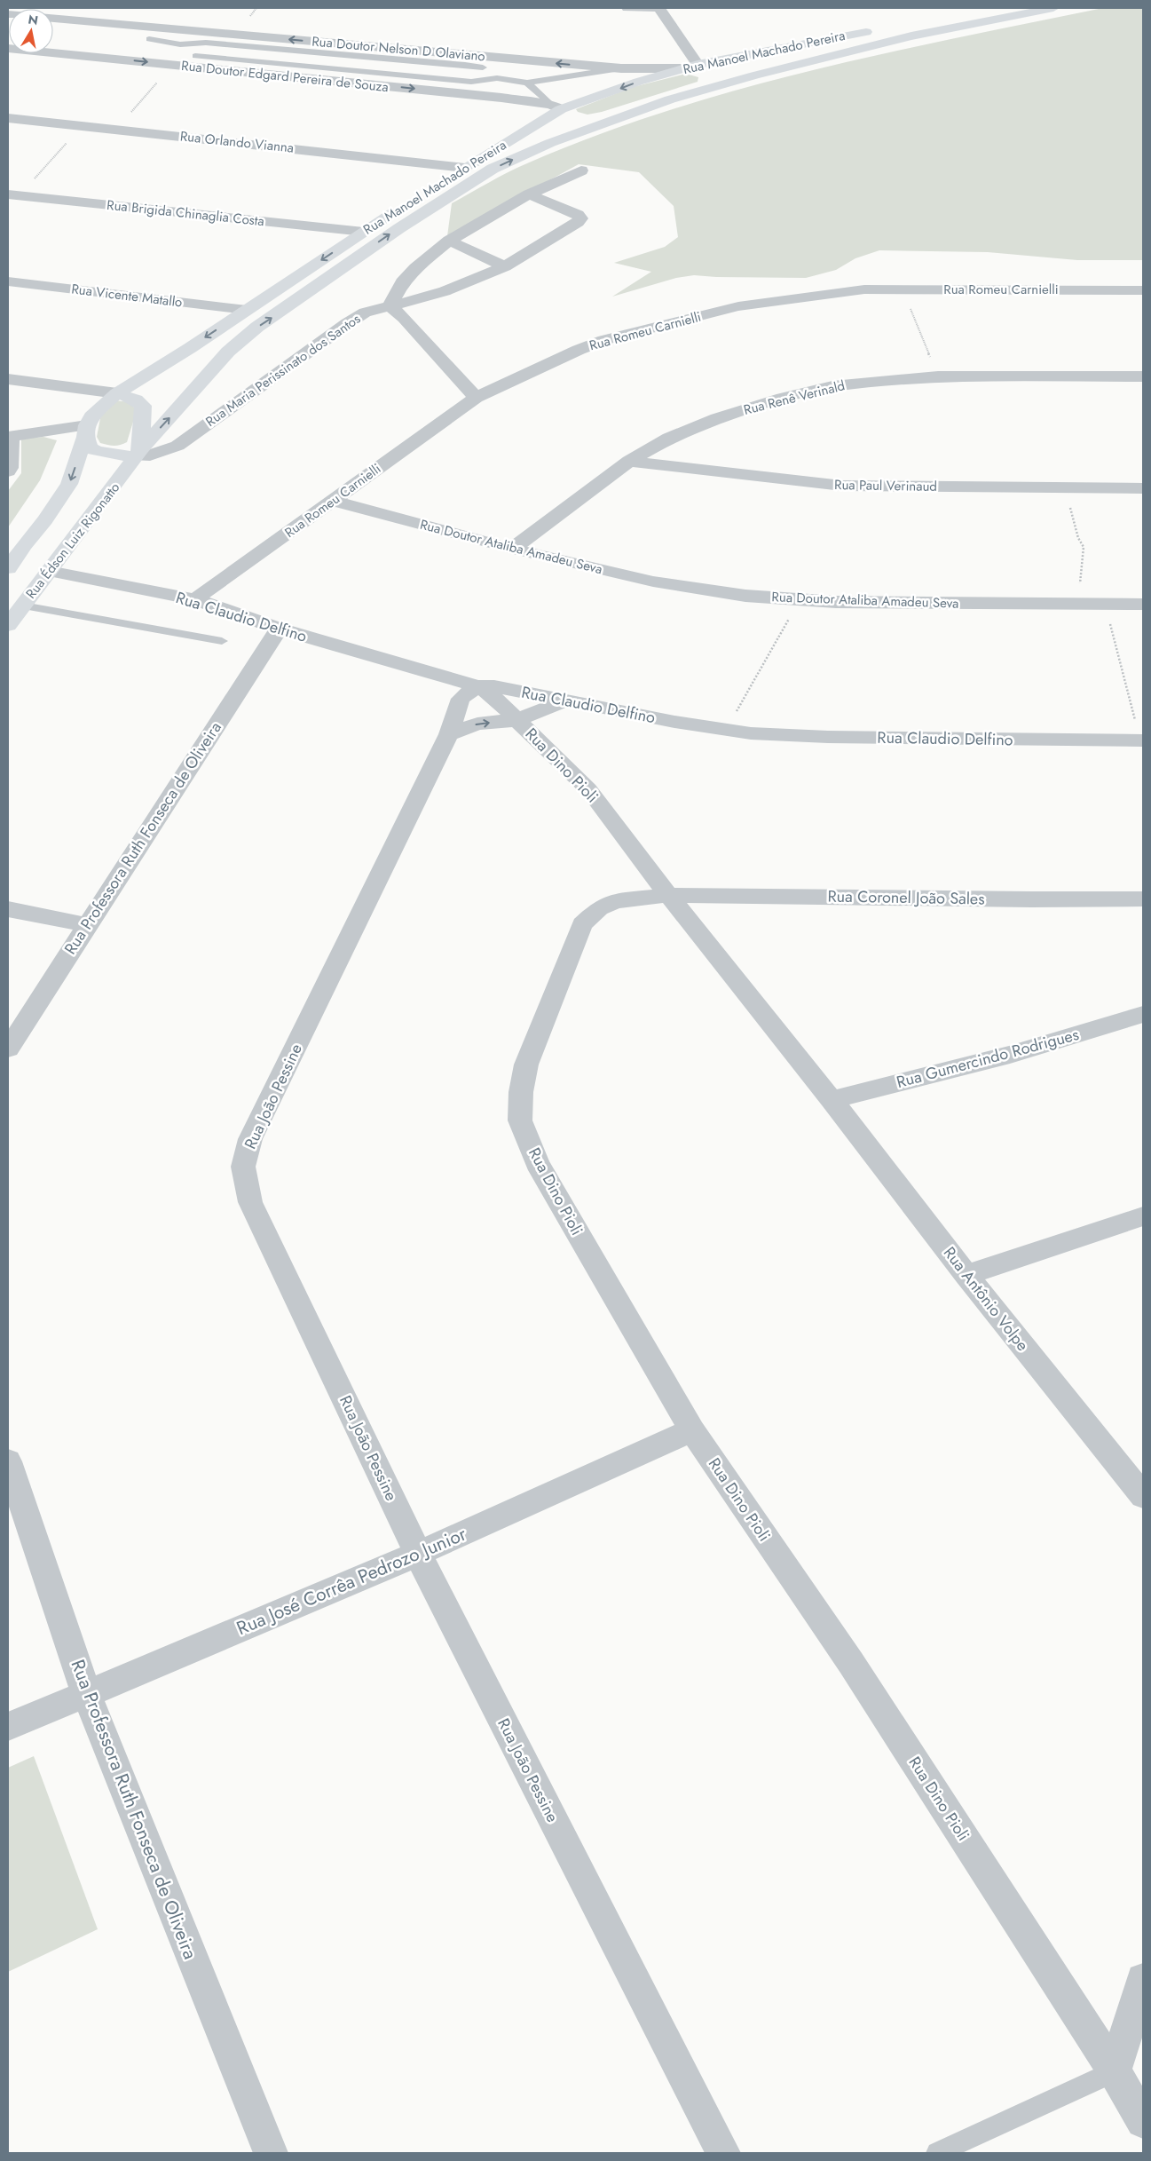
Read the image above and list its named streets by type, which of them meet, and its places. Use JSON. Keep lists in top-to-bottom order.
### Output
{
  "streets": {
    "main road": ["Rua Manoel Machado Pereira", "Rua Édson Luiz Rigonatto"],
    "street": [
      "Rua Doutor Nelson D Olaviano",
      "Rua Doutor Edgard Pereira de Souza",
      "Rua Orlando Vianna",
      "Rua Brigida Chinaglia Costa",
      "Rua Romeu Carnielli",
      "Rua Vicente Matallo",
      "Rua Maria Perissinato dos Santos",
      "Rua Renê Verinald",
      "Rua Paul Verinaud",
      "Rua Doutor Ataliba Amadeu Seva",
      "Rua Claudio Delfino",
      "Rua Dino Pioli",
      "Rua Professora Ruth Fonseca de Oliveira",
      "Rua Coronel João Sales",
      "Rua Gumercindo Rodrigues",
      "Rua João Pessine",
      "Rua Antônio Volpe",
      "Rua José Corrêa Pedrozo Junior"
    ]
  },
  "crossings": [
    ["Rua Doutor Nelson D Olaviano", "Rua Manoel Machado Pereira"],
    ["Rua Doutor Nelson D Olaviano", "Rua Doutor Edgard Pereira de Souza"],
    ["Rua Manoel Machado Pereira", "Rua Doutor Edgard Pereira de Souza"],
    ["Rua Manoel Machado Pereira", "Rua Orlando Vianna"],
    ["Rua Manoel Machado Pereira", "Rua Brigida Chinaglia Costa"],
    ["Rua Manoel Machado Pereira", "Rua Vicente Matallo"],
    ["Rua Manoel Machado Pereira", "Rua Maria Perissinato dos Santos"],
    ["Rua Manoel Machado Pereira", "Rua Édson Luiz Rigonatto"],
    ["Rua Romeu Carnielli", "Rua Doutor Ataliba Amadeu Seva"],
    ["Rua Romeu Carnielli", "Rua Claudio Delfino"],
    ["Rua Maria Perissinato dos Santos", "Rua Édson Luiz Rigonatto"],
    ["Rua Renê Verinald", "Rua Paul Verinaud"],
    ["Rua Renê Verinald", "Rua Doutor Ataliba Amadeu Seva"],
    ["Rua Édson Luiz Rigonatto", "Rua Claudio Delfino"],
    ["Rua Claudio Delfino", "Rua Dino Pioli"],
    ["Rua Claudio Delfino", "Rua Professora Ruth Fonseca de Oliveira"],
    ["Rua Claudio Delfino", "Rua João Pessine"],
    ["Rua Dino Pioli", "Rua Coronel João Sales"],
    ["Rua Dino Pioli", "Rua Gumercindo Rodrigues"],
    ["Rua Dino Pioli", "Rua João Pessine"],
    ["Rua Dino Pioli", "Rua Antônio Volpe"],
    ["Rua Dino Pioli", "Rua José Corrêa Pedrozo Junior"],
    ["Rua Professora Ruth Fonseca de Oliveira", "Rua José Corrêa Pedrozo Junior"],
    ["Rua Gumercindo Rodrigues", "Rua Antônio Volpe"],
    ["Rua João Pessine", "Rua José Corrêa Pedrozo Junior"]
  ],
  "one_way": ["Rua Doutor Nelson D Olaviano", "Rua Doutor Edgard Pereira de Souza"],
  "north": "top"
}
